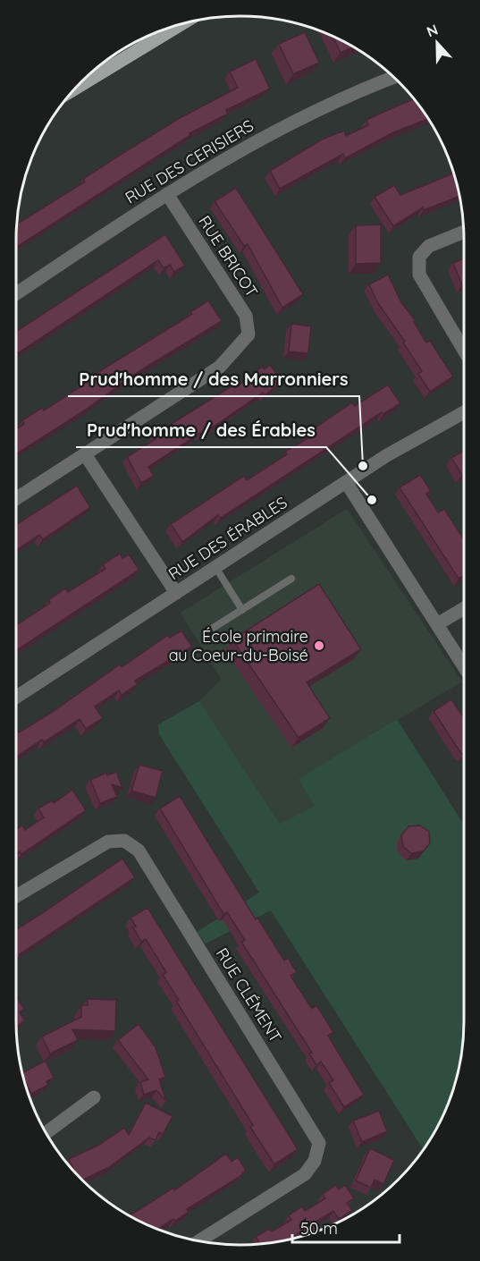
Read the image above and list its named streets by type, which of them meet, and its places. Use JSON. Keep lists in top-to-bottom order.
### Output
{
  "streets": {
    "street": [
      "RUE DES CERISIERS",
      "RUE BRICOT",
      "RUE DES ÉRABLES",
      "RUE CLÉMENT"
    ]
  },
  "crossings": [
    ["RUE DES CERISIERS", "RUE BRICOT"]
  ],
  "places": ["Prud'homme / des Marronniers", "Prud'homme / des Érables", "École primaire au Coeur‑du‑Boisé"],
  "scale_bar": "50 m",
  "north": "top"
}
